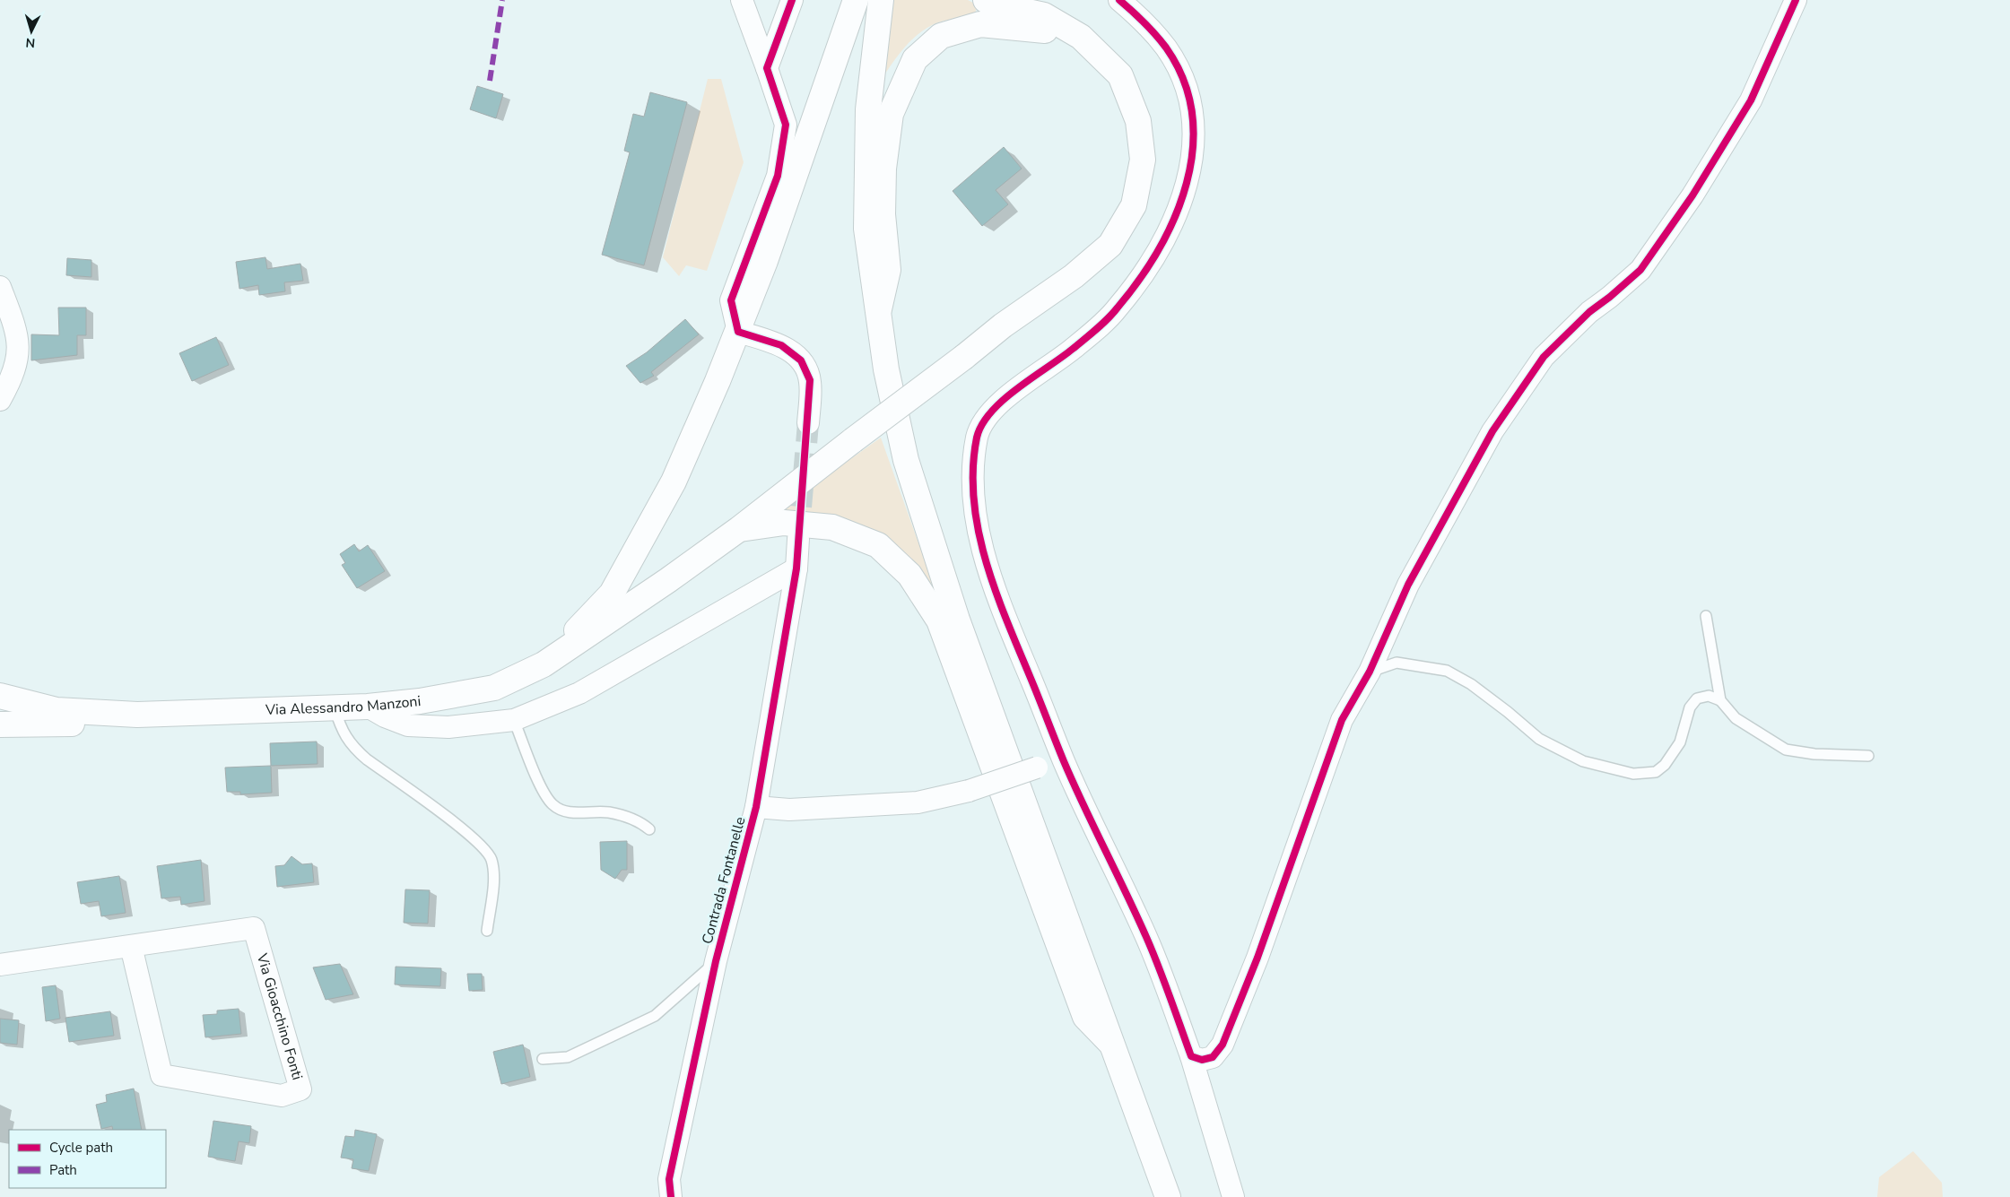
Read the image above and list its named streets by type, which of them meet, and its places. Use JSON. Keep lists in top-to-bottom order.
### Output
{
  "streets": {
    "main road": ["Via Alessandro Manzoni"],
    "street": ["Contrada Fontanelle", "Via Gioacchino Fonti"]
  },
  "legend": ["Cycle path", "Path"],
  "north": "bottom"
}
